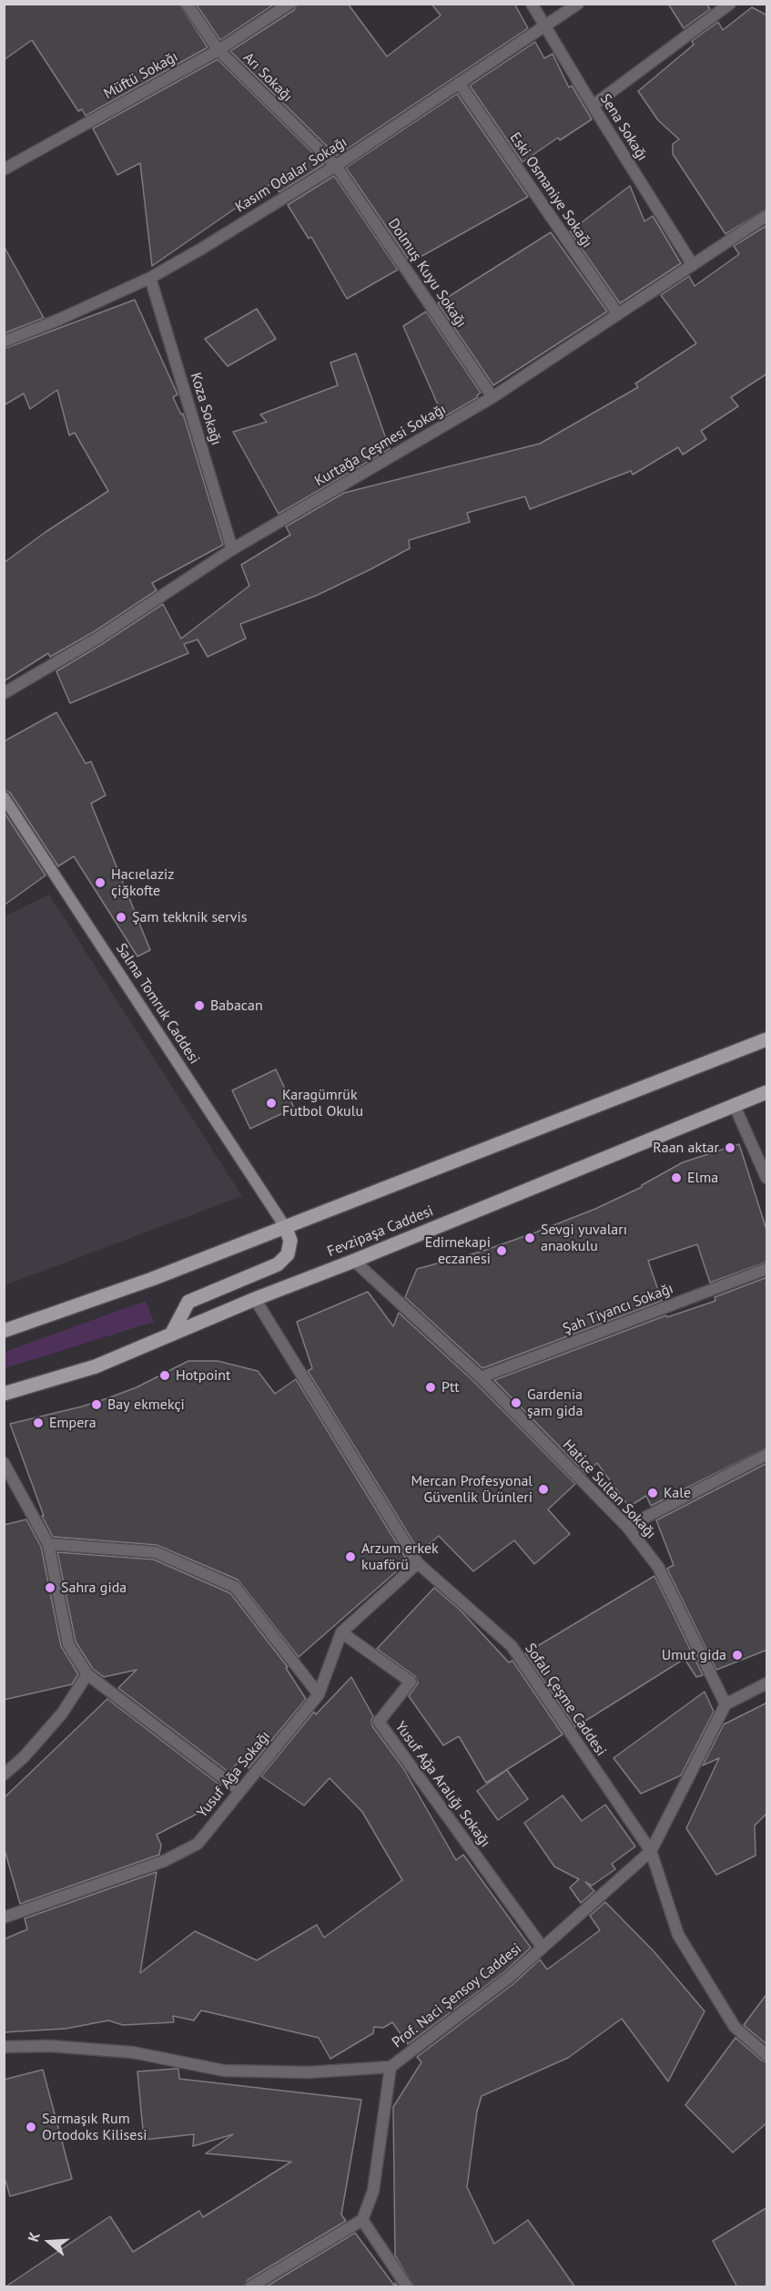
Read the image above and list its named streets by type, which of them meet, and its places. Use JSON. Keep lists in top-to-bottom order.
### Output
{
  "streets": {
    "main road": ["Salma Tomruk Caddesi", "Fevzipaşa Caddesi"],
    "street": [
      "Müftü Sokağı",
      "Arı Sokağı",
      "Sena Sokağı",
      "Kasım Odalar Sokağı",
      "Eski Osmaniye Sokağı",
      "Dolmuş Kuyu Sokağı",
      "Koza Sokağı",
      "Kurtağa Çeşmesi Sokağı",
      "Şah Tiyancı Sokağı",
      "Hatice Sultan Sokağı",
      "Sofalı Çeşme Caddesi",
      "Yusuf Ağa Sokağı",
      "Yusuf Ağa Aralığı Sokağı",
      "Prof. Naci Şensoy Caddesi"
    ]
  },
  "crossings": [
    ["Müftü Sokağı", "Arı Sokağı"],
    ["Arı Sokağı", "Kasım Odalar Sokağı"],
    ["Arı Sokağı", "Dolmuş Kuyu Sokağı"],
    ["Sena Sokağı", "Kasım Odalar Sokağı"],
    ["Sena Sokağı", "Kurtağa Çeşmesi Sokağı"],
    ["Kasım Odalar Sokağı", "Eski Osmaniye Sokağı"],
    ["Kasım Odalar Sokağı", "Dolmuş Kuyu Sokağı"],
    ["Kasım Odalar Sokağı", "Koza Sokağı"],
    ["Eski Osmaniye Sokağı", "Kurtağa Çeşmesi Sokağı"],
    ["Dolmuş Kuyu Sokağı", "Kurtağa Çeşmesi Sokağı"],
    ["Koza Sokağı", "Kurtağa Çeşmesi Sokağı"],
    ["Fevzipaşa Caddesi", "Hatice Sultan Sokağı"],
    ["Fevzipaşa Caddesi", "Sofalı Çeşme Caddesi"],
    ["Şah Tiyancı Sokağı", "Hatice Sultan Sokağı"],
    ["Hatice Sultan Sokağı", "Prof. Naci Şensoy Caddesi"],
    ["Sofalı Çeşme Caddesi", "Yusuf Ağa Sokağı"],
    ["Sofalı Çeşme Caddesi", "Prof. Naci Şensoy Caddesi"],
    ["Yusuf Ağa Sokağı", "Yusuf Ağa Aralığı Sokağı"],
    ["Yusuf Ağa Aralığı Sokağı", "Prof. Naci Şensoy Caddesi"]
  ],
  "places": [
    "Hacıelaziz çiğkofte",
    "Şam tekknik servis",
    "Babacan",
    "Karagümrük Futbol Okulu",
    "Raan aktar",
    "Elma",
    "Sevgi yuvaları anaokulu",
    "Edirnekapi eczanesi",
    "Hotpoint",
    "Ptt",
    "Gardenia şam gida",
    "Bay ekmekçi",
    "Empera",
    "Mercan Profesyonal Güvenlik Ürünleri",
    "Kale",
    "Arzum erkek kuaförü",
    "Sahra gida",
    "Umut gida",
    "Sarmaşık Rum Ortodoks Kilisesi"
  ],
  "north": "left"
}
